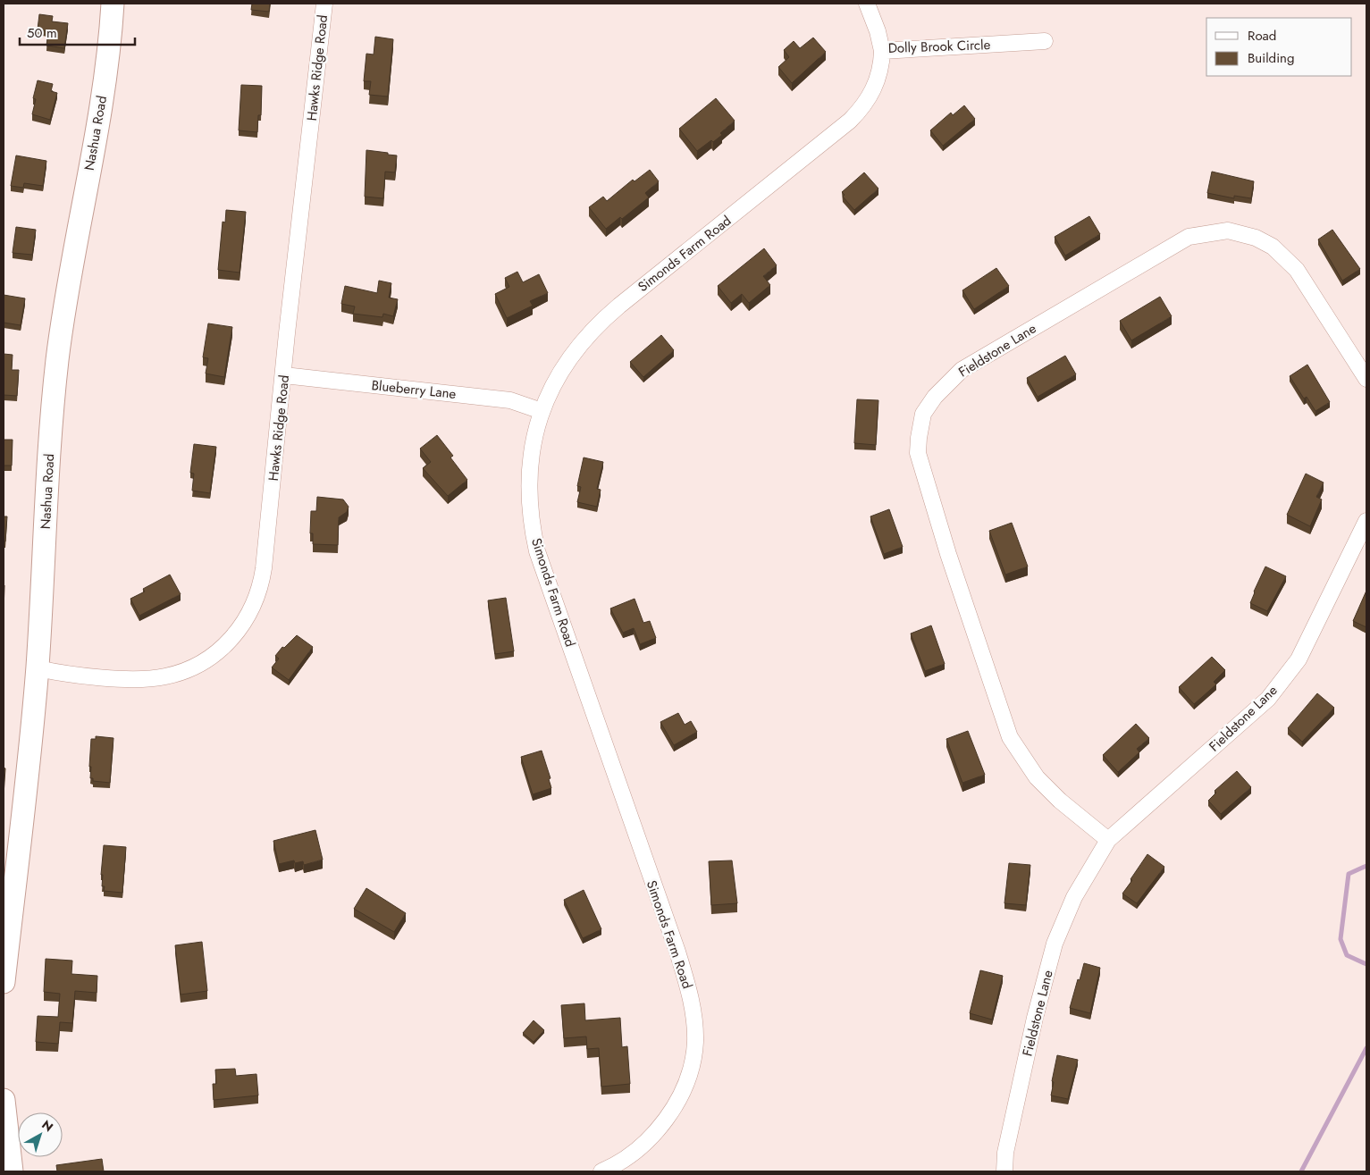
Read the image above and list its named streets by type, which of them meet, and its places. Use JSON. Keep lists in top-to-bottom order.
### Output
{
  "streets": {
    "main road": ["Nashua Road"],
    "street": [
      "Dolly Brook Circle",
      "Hawks Ridge Road",
      "Simonds Farm Road",
      "Fieldstone Lane",
      "Blueberry Lane"
    ]
  },
  "crossings": [
    ["Dolly Brook Circle", "Simonds Farm Road"],
    ["Hawks Ridge Road", "Nashua Road"],
    ["Hawks Ridge Road", "Blueberry Lane"],
    ["Simonds Farm Road", "Blueberry Lane"]
  ],
  "legend": ["Road", "Building"],
  "scale_bar": "50 m",
  "north": "top right"
}
